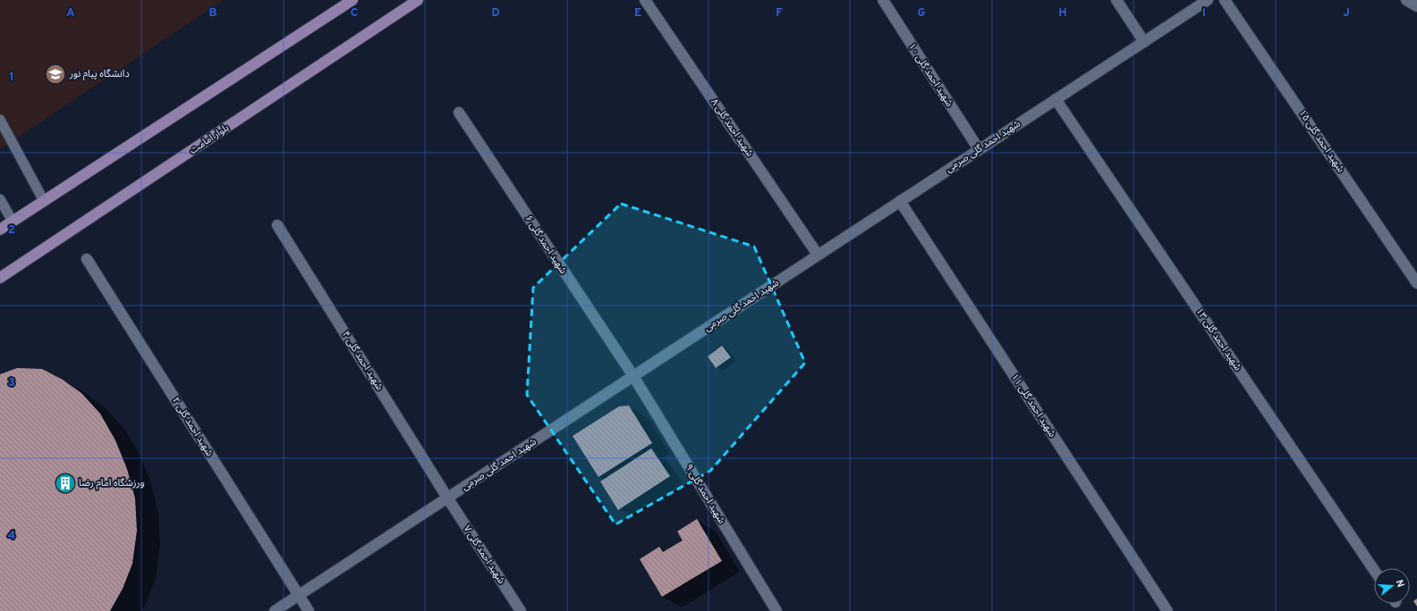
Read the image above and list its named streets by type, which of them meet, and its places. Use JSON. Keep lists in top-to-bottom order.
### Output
{
  "streets": {
    "main road": ["بلوار امامت"],
    "street": [
      "شهید احمد گلی ۱۰",
      "شهید احمد گلی ۸",
      "شهید احمد گلی ۱۵",
      "شهید احمد گلی صرمی",
      "شهید احمد گلی ۶",
      "شهید احمد گلی ۱۳",
      "شهید احمد گلی ۴",
      "شهید احمد گلی ۱۱",
      "شهید احمد گلی ۲",
      "شهید احمد گلی ۹",
      "شهید احمد گلی ۷"
    ]
  },
  "crossings": [
    ["شهید احمد گلی ۱۰", "شهید احمد گلی صرمی"],
    ["شهید احمد گلی ۸", "شهید احمد گلی صرمی"],
    ["شهید احمد گلی صرمی", "شهید احمد گلی ۶"],
    ["شهید احمد گلی صرمی", "شهید احمد گلی ۱۳"],
    ["شهید احمد گلی صرمی", "شهید احمد گلی ۴"],
    ["شهید احمد گلی صرمی", "شهید احمد گلی ۱۱"],
    ["شهید احمد گلی صرمی", "شهید احمد گلی ۲"],
    ["شهید احمد گلی صرمی", "شهید احمد گلی ۹"],
    ["شهید احمد گلی صرمی", "شهید احمد گلی ۷"],
    ["شهید احمد گلی ۶", "شهید احمد گلی ۹"],
    ["شهید احمد گلی ۴", "شهید احمد گلی ۷"]
  ],
  "places": {
    "school or university": ["دانشگاه پیام نور"],
    "building": ["ورزشگاه امام رضا"]
  },
  "north": "right",
  "grid": {
    "columns": [
      "A",
      "B",
      "C",
      "D",
      "E",
      "F",
      "G",
      "H",
      "I",
      "J"
    ],
    "rows": [
      "1",
      "2",
      "3",
      "4"
    ]
  }
}
